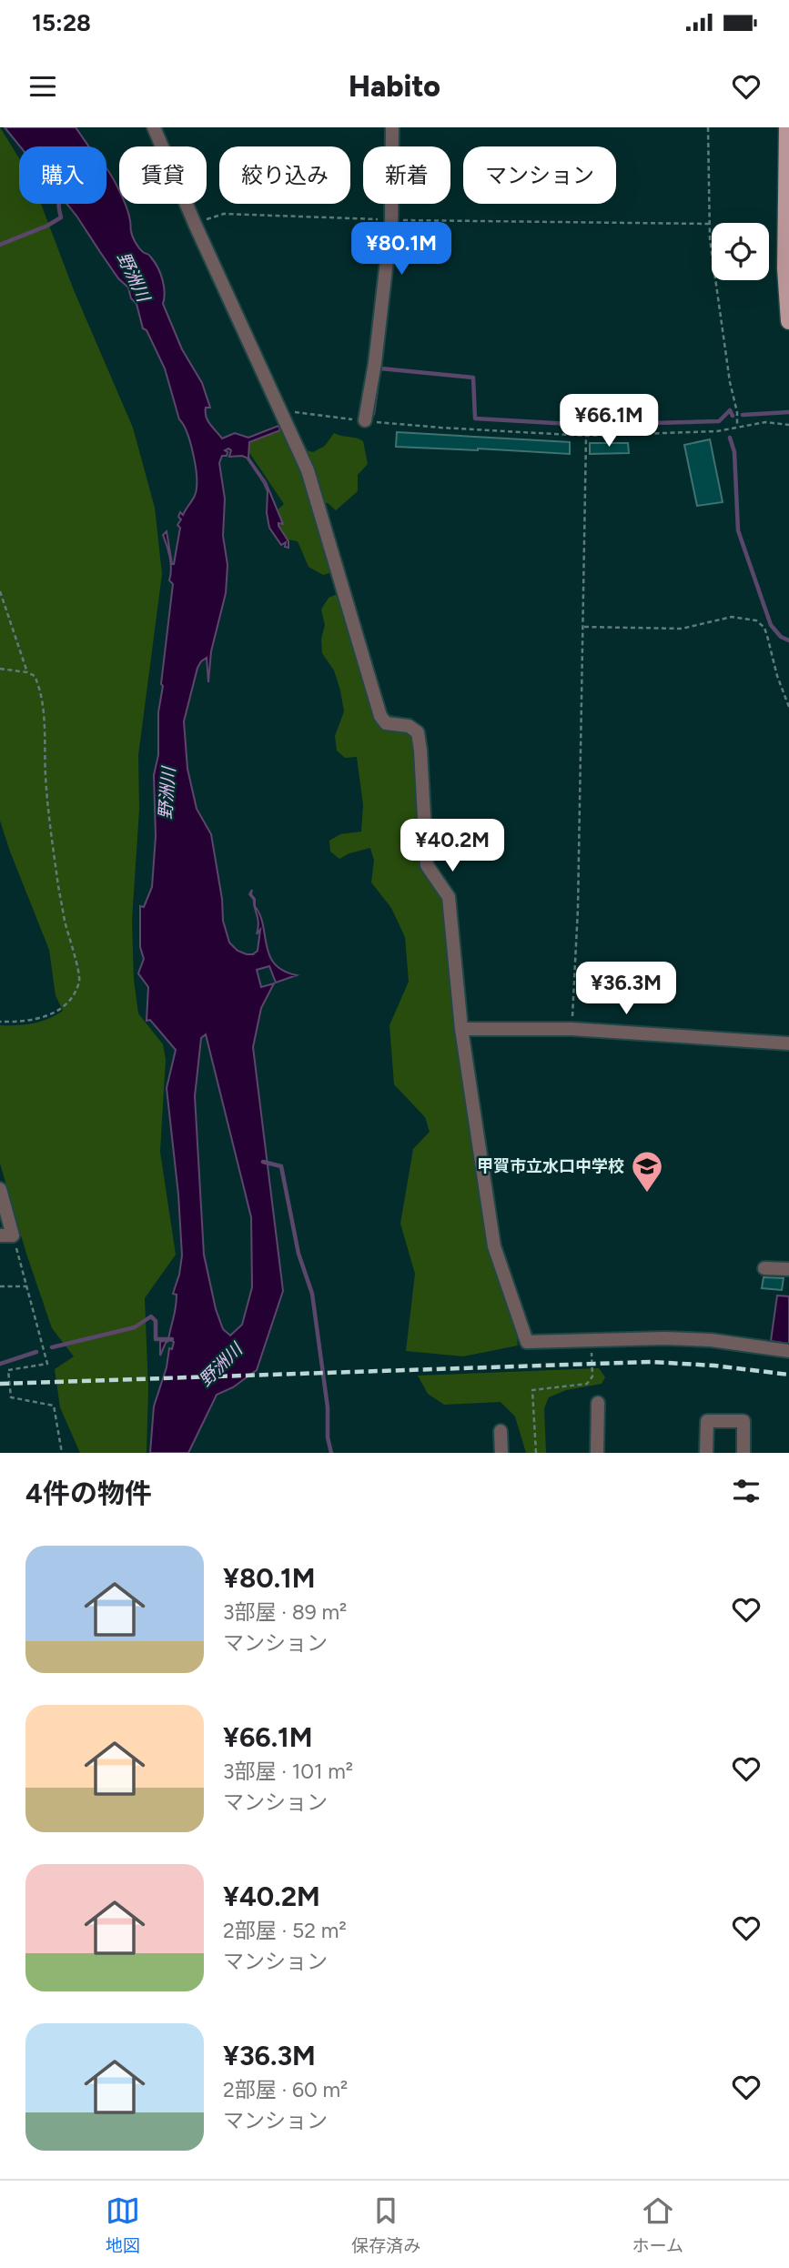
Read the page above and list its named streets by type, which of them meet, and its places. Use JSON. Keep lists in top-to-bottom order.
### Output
{
  "water": ["野洲川"],
  "places": {
    "school or university": ["甲賀市立水口中学校"]
  },
  "page": {
    "status": "15:28",
    "header": "Habito",
    "chip": [
      "購入",
      "賃貸",
      "絞り込み",
      "新着",
      "マンション"
    ],
    "price": [
      "¥80.1M",
      "¥66.1M",
      "¥40.2M",
      "¥36.3M"
    ],
    "heading": "4件の物件",
    "list": [
      {
        "name": "¥80.1M",
        "note": "3部屋 · 89 m² · マンション"
      },
      {
        "name": "¥66.1M",
        "note": "3部屋 · 101 m² · マンション"
      },
      {
        "name": "¥40.2M",
        "note": "2部屋 · 52 m² · マンション"
      },
      {
        "name": "¥36.3M",
        "note": "2部屋 · 60 m² · マンション"
      }
    ],
    "tabs": ["地図", "保存済み", "ホーム"]
  }
}
